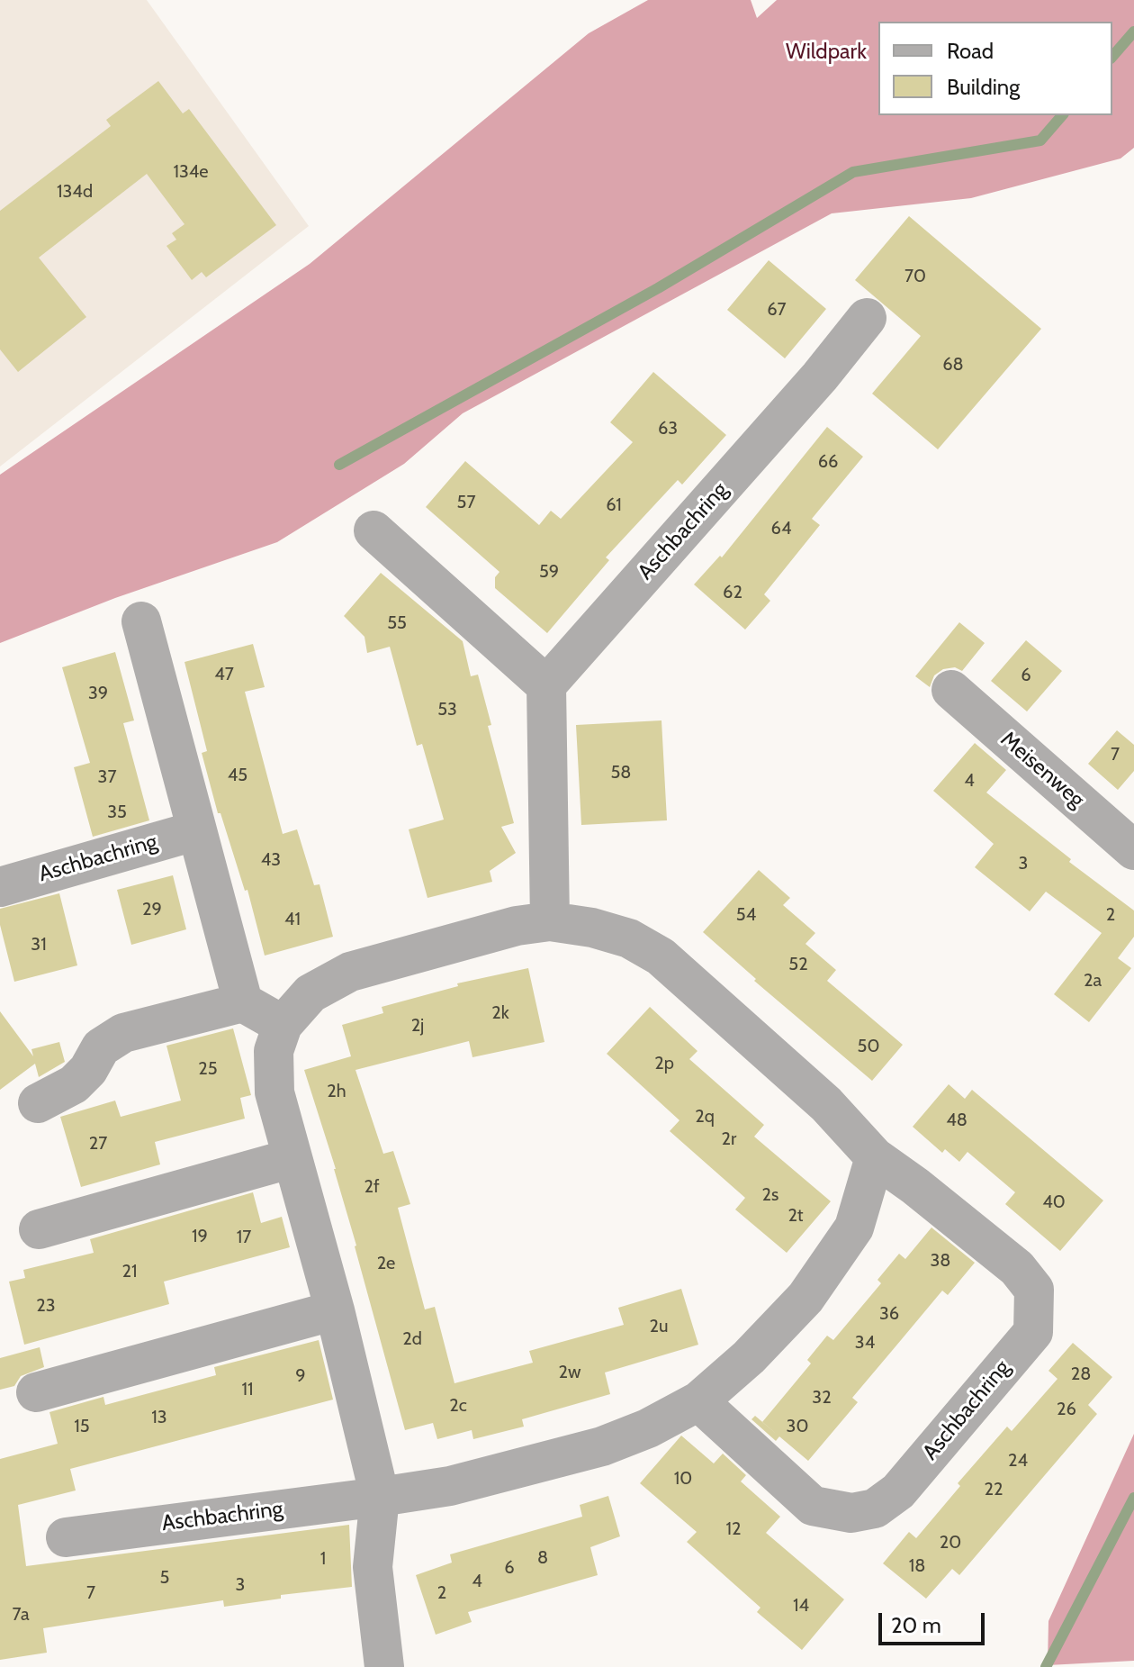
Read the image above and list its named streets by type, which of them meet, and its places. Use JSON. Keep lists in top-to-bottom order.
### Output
{
  "streets": {
    "street": ["Aschbachring", "Meisenweg"]
  },
  "parks": ["Wildpark"],
  "house_numbers": [
    "134e",
    "134d",
    "70",
    "67",
    "68",
    "63",
    "66",
    "57",
    "61",
    "64",
    "59",
    "62",
    "55",
    "47",
    "6",
    "39",
    "53",
    "7",
    "58",
    "45",
    "37",
    "4",
    "35",
    "43",
    "3",
    "29",
    "54",
    "2",
    "41",
    "31",
    "52",
    "2a",
    "2k",
    "2j",
    "50",
    "2p",
    "25",
    "2h",
    "2q",
    "48",
    "2r",
    "27",
    "2f",
    "2s",
    "40",
    "2t",
    "19",
    "17",
    "38",
    "2e",
    "21",
    "23",
    "36",
    "2u",
    "2d",
    "34",
    "2w",
    "28",
    "9",
    "11",
    "32",
    "2c",
    "26",
    "13",
    "15",
    "30",
    "24",
    "10",
    "22",
    "12",
    "20",
    "8",
    "1",
    "18",
    "6",
    "5",
    "4",
    "3",
    "7",
    "2",
    "14",
    "7a"
  ],
  "legend": ["Road", "Building"],
  "scale_bar": "20 m"
}
